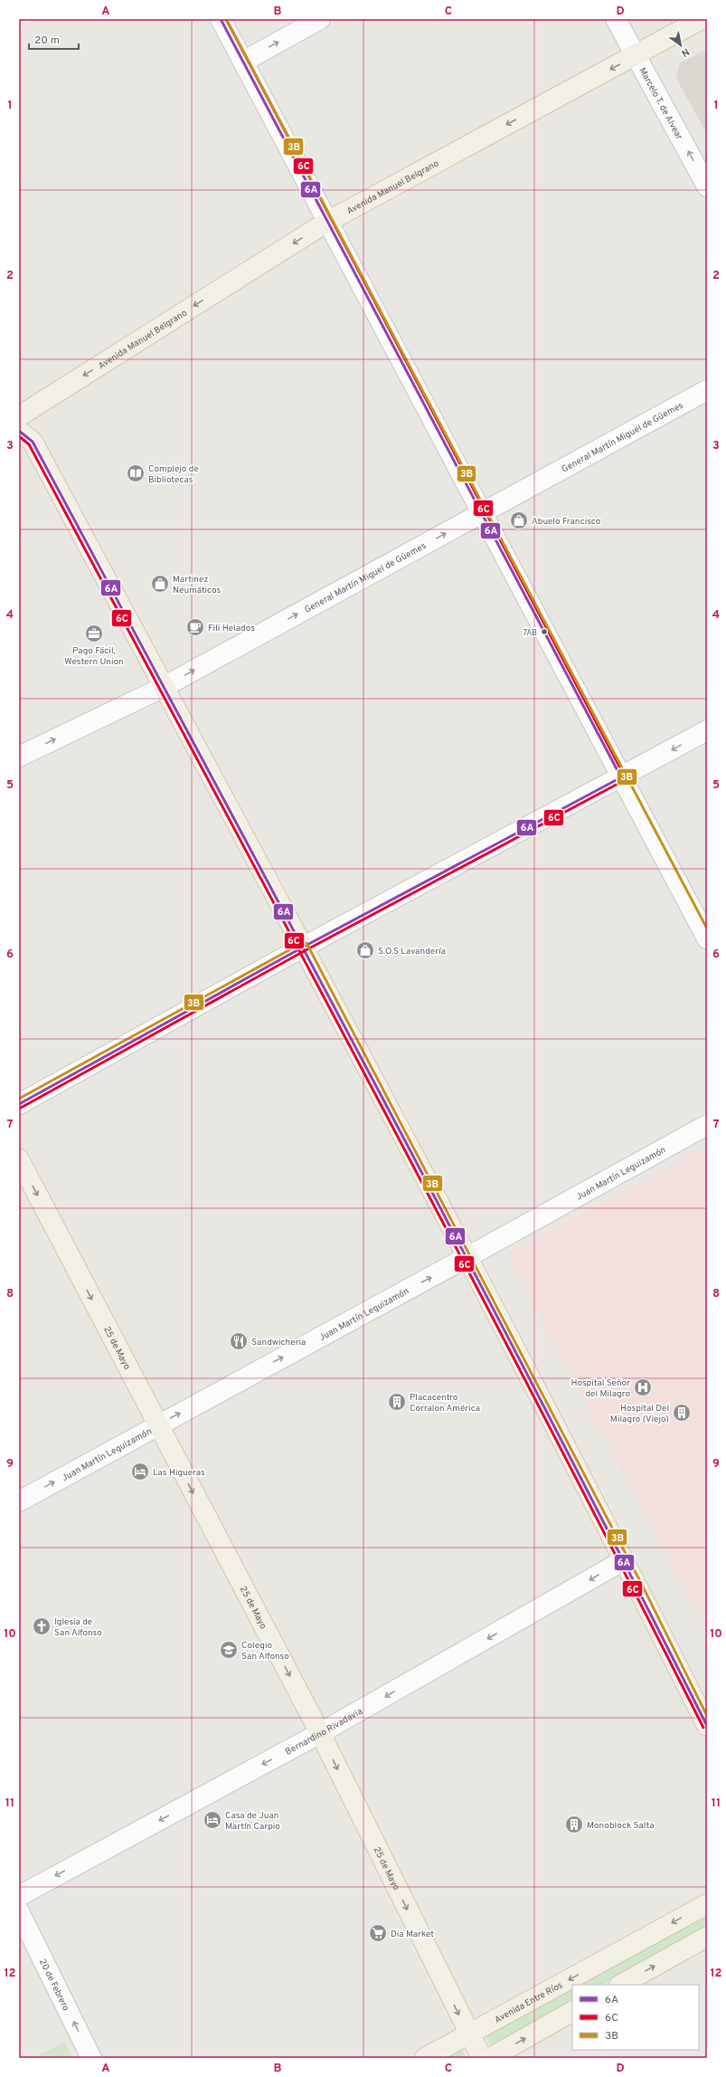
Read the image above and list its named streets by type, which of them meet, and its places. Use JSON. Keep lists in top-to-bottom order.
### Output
{
  "streets": {
    "main road": ["Avenida Manuel Belgrano", "25 de Mayo", "Avenida Entre Ríos"],
    "street": [
      "Marcelo T. de Alvear",
      "General Martín Miguel de Güemes",
      "Juan Martín Leguizamón",
      "Bernardino Rivadavia",
      "20 de Febrero"
    ]
  },
  "crossings": [
    ["Marcelo T. de Alvear", "Avenida Manuel Belgrano"],
    ["Juan Martín Leguizamón", "25 de Mayo"],
    ["25 de Mayo", "Bernardino Rivadavia"],
    ["25 de Mayo", "Avenida Entre Ríos"]
  ],
  "one_way": [
    "Marcelo T. de Alvear",
    "Avenida Manuel Belgrano",
    "General Martín Miguel de Güemes",
    "Juan Martín Leguizamón",
    "25 de Mayo",
    "Bernardino Rivadavia",
    "20 de Febrero"
  ],
  "places": {
    "library": ["Complejo de Bibliotecas"],
    "shop": ["Abuelo Francisco", "Martinez Neumáticos", "S.O.S Lavandería"],
    "cafe": ["Fili Helados"],
    "other": ["7AB"],
    "office": ["Pago Fácil, Western Union"],
    "restaurant": ["Sandwicheria"],
    "hospital": ["Hospital Señor del Milagro"],
    "building": ["Placacentro Corralon América", "Hospital Del Milagro (Viejo)", "Monoblock Salta"],
    "hotel": ["Las Higueras", "Casa de Juan Martín Carpio"],
    "church": ["Iglesia de San Alfonso"],
    "school or university": ["Colegio San Alfonso"],
    "supermarket": ["Dia Market"]
  },
  "lines": ["transit line 6A", "transit line 6C", "transit line 3B"],
  "legend": ["6A", "6C", "3B"],
  "scale_bar": "20 m",
  "north": "bottom right",
  "grid": {
    "columns": [
      "A",
      "B",
      "C",
      "D"
    ],
    "rows": [
      "1",
      "2",
      "3",
      "4",
      "5",
      "6",
      "7",
      "8",
      "9",
      "10",
      "11",
      "12"
    ]
  }
}
